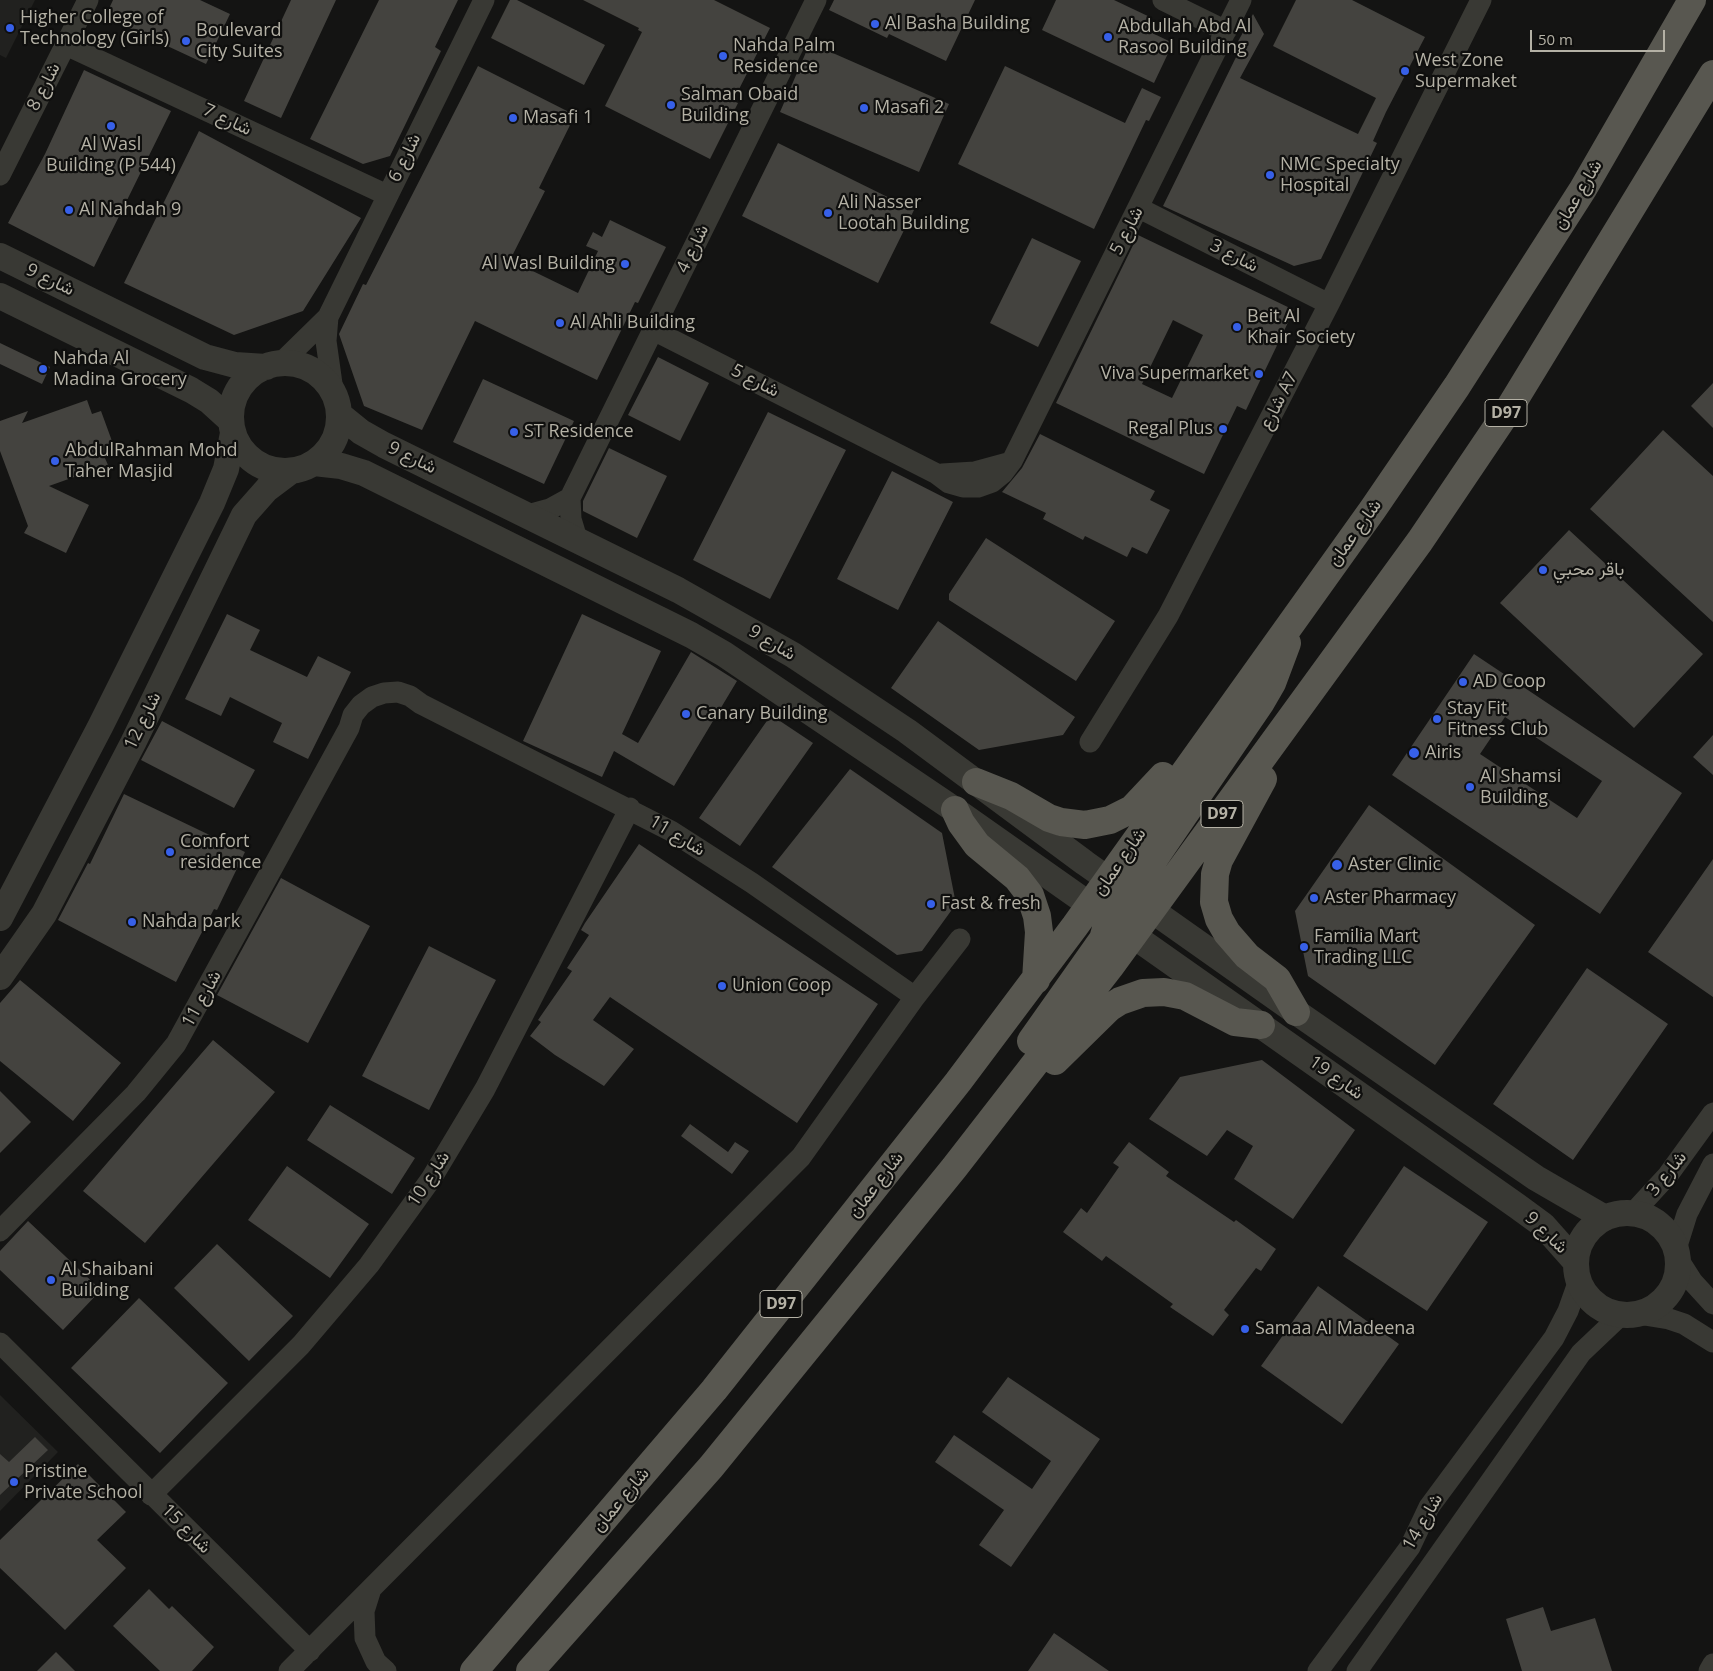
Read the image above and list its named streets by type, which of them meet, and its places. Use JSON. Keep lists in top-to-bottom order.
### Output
{
  "streets": {
    "main road": ["شارع عمان", "D97"],
    "street": [
      "شارع 8",
      "شارع 7",
      "شارع 6",
      "شارع 5",
      "شارع 4",
      "شارع 3",
      "شارع 9",
      "شارع A7",
      "شارع 12",
      "شارع 11",
      "شارع 19",
      "شارع 10",
      "شارع 14",
      "شارع 15"
    ]
  },
  "crossings": [
    ["شارع 8", "شارع 7"],
    ["شارع 7", "شارع 6"],
    ["شارع 6", "شارع 9"],
    ["شارع 6", "شارع 12"],
    ["شارع عمان", "شارع 9"],
    ["شارع 5", "شارع 4"],
    ["شارع 5", "شارع 3"],
    ["شارع 3", "شارع 9"],
    ["شارع 3", "شارع A7"],
    ["شارع 3", "شارع 14"],
    ["شارع 9", "D97"],
    ["شارع 9", "شارع 12"],
    ["شارع 9", "شارع 19"],
    ["شارع 9", "شارع 14"],
    ["D97", "شارع 19"],
    ["شارع 11", "شارع 10"],
    ["شارع 10", "شارع 15"]
  ],
  "places": [
    "Al Basha Building",
    "Higher College of Technology (Girls)",
    "Abdullah Abd Al Rasool Building",
    "Boulevard City Suites",
    "Nahda Palm Residence",
    "West Zone Supermaket",
    "Salman Obaid Building",
    "Masafi 2",
    "Masafi 1",
    "Al Wasl Building (P 544)",
    "NMC Specialty Hospital",
    "Al Nahdah 9",
    "Ali Nasser Lootah Building",
    "Al Wasl Building",
    "Al Ahli Building",
    "Beit Al Khair Society",
    "Nahda Al Madina Grocery",
    "Viva Supermarket",
    "Regal Plus",
    "ST Residence",
    "AbdulRahman Mohd Taher Masjid",
    "باقر محبي",
    "AD Coop",
    "Canary Building",
    "Stay Fit Fitness Club",
    "Airis",
    "Al Shamsi Building",
    "Comfort residence",
    "Aster Clinic",
    "Aster Pharmacy",
    "Fast & fresh",
    "Nahda park",
    "Familia Mart Trading LLC",
    "Union Coop",
    "Al Shaibani Building",
    "Samaa Al Madeena",
    "Pristine Private School"
  ],
  "scale_bar": "50 m"
}
